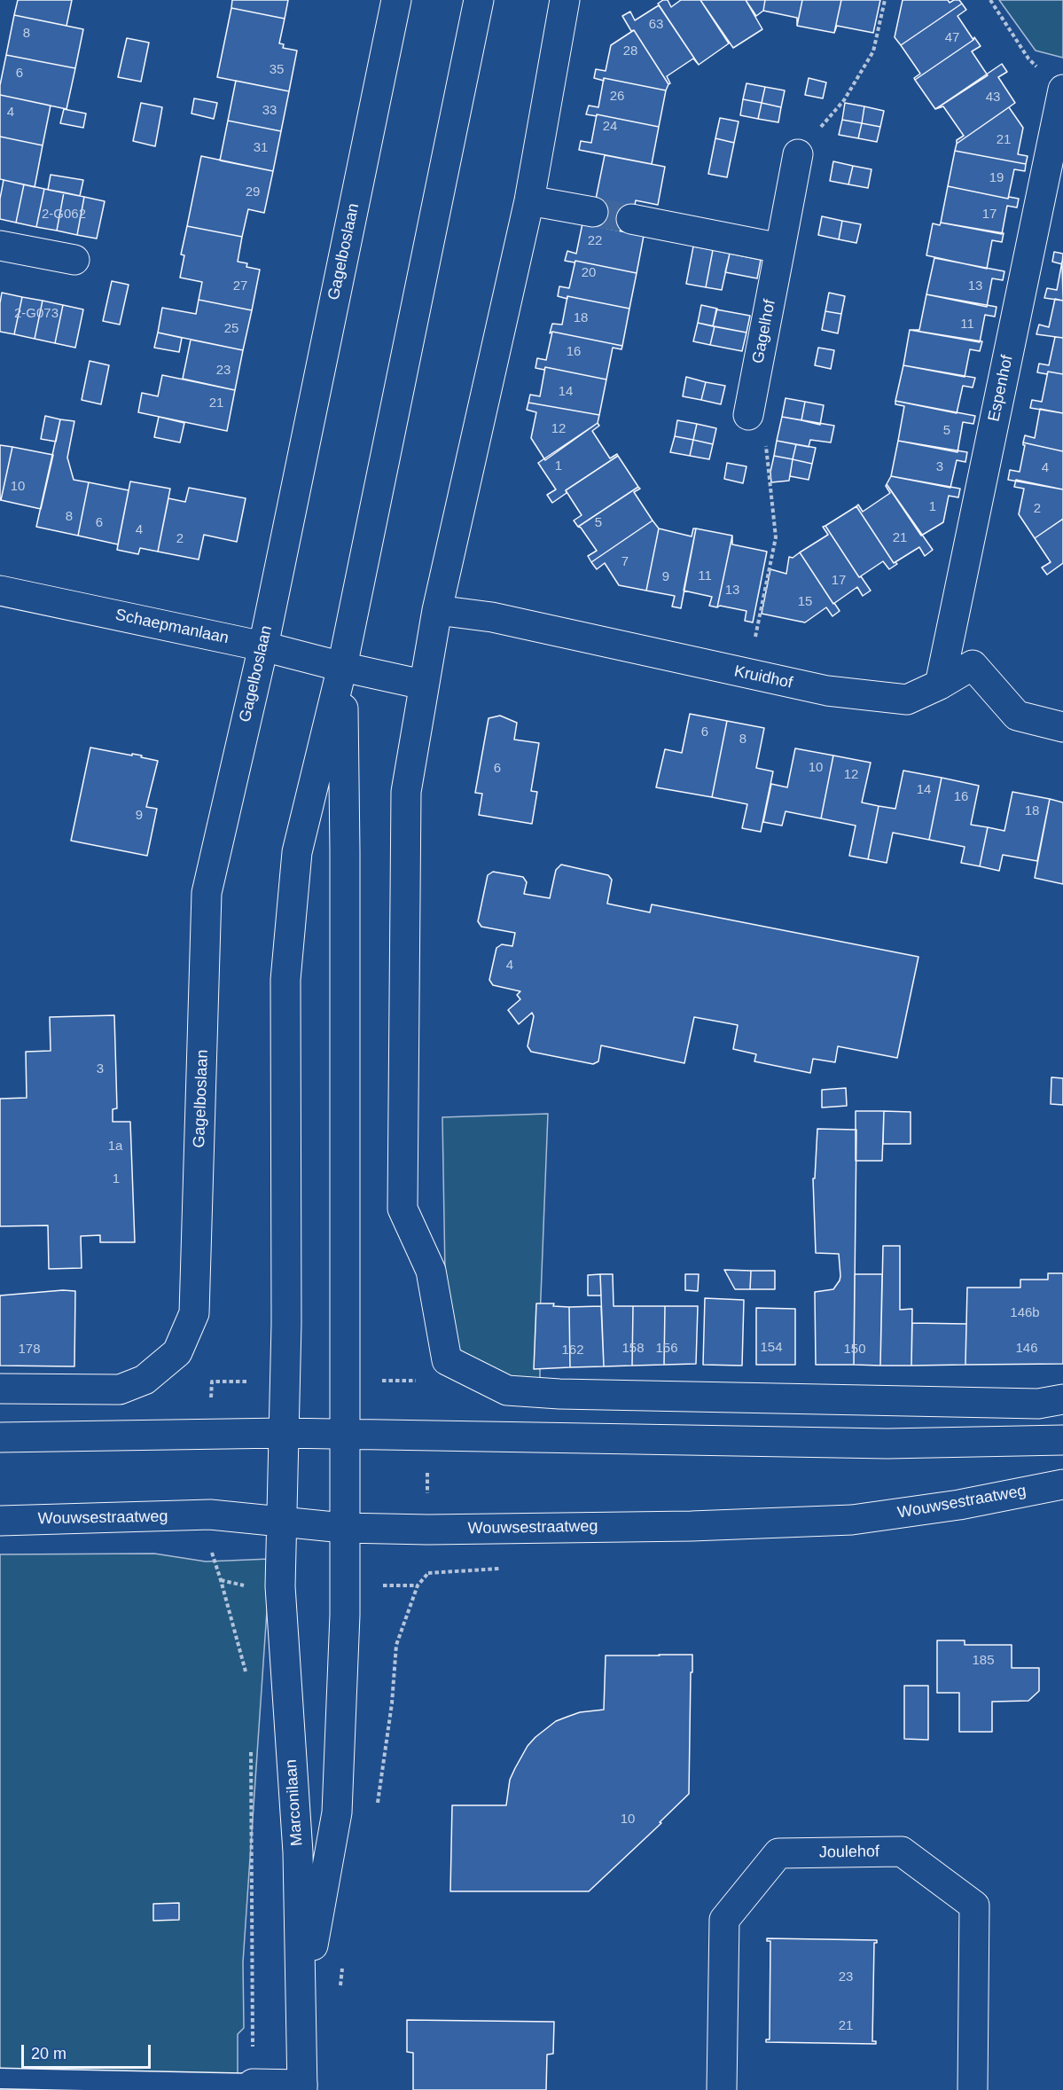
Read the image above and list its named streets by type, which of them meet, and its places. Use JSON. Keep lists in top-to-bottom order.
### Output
{
  "streets": {
    "street": [
      "Gagelboslaan",
      "Gagelhof",
      "Espenhof",
      "Schaepmanlaan",
      "Kruidhof",
      "Wouwsestraatweg",
      "Marconilaan",
      "Joulehof"
    ]
  },
  "crossings": [
    ["Gagelboslaan", "Schaepmanlaan"],
    ["Espenhof", "Kruidhof"],
    ["Wouwsestraatweg", "Marconilaan"]
  ],
  "house_numbers": [
    "63",
    "8",
    "47",
    "28",
    "35",
    "6",
    "26",
    "43",
    "33",
    "4",
    "24",
    "21",
    "31",
    "19",
    "29",
    "2-G062",
    "17",
    "22",
    "20",
    "27",
    "13",
    "2-G073",
    "18",
    "11",
    "25",
    "16",
    "23",
    "14",
    "21",
    "12",
    "5",
    "1",
    "3",
    "4",
    "10",
    "1",
    "2",
    "8",
    "6",
    "5",
    "4",
    "21",
    "2",
    "7",
    "11",
    "9",
    "17",
    "13",
    "15",
    "6",
    "8",
    "10",
    "6",
    "12",
    "14",
    "16",
    "18",
    "9",
    "4",
    "3",
    "1a",
    "1",
    "146b",
    "154",
    "158",
    "156",
    "146",
    "178",
    "150",
    "162",
    "185",
    "10",
    "23",
    "21"
  ],
  "scale_bar": "20 m"
}
